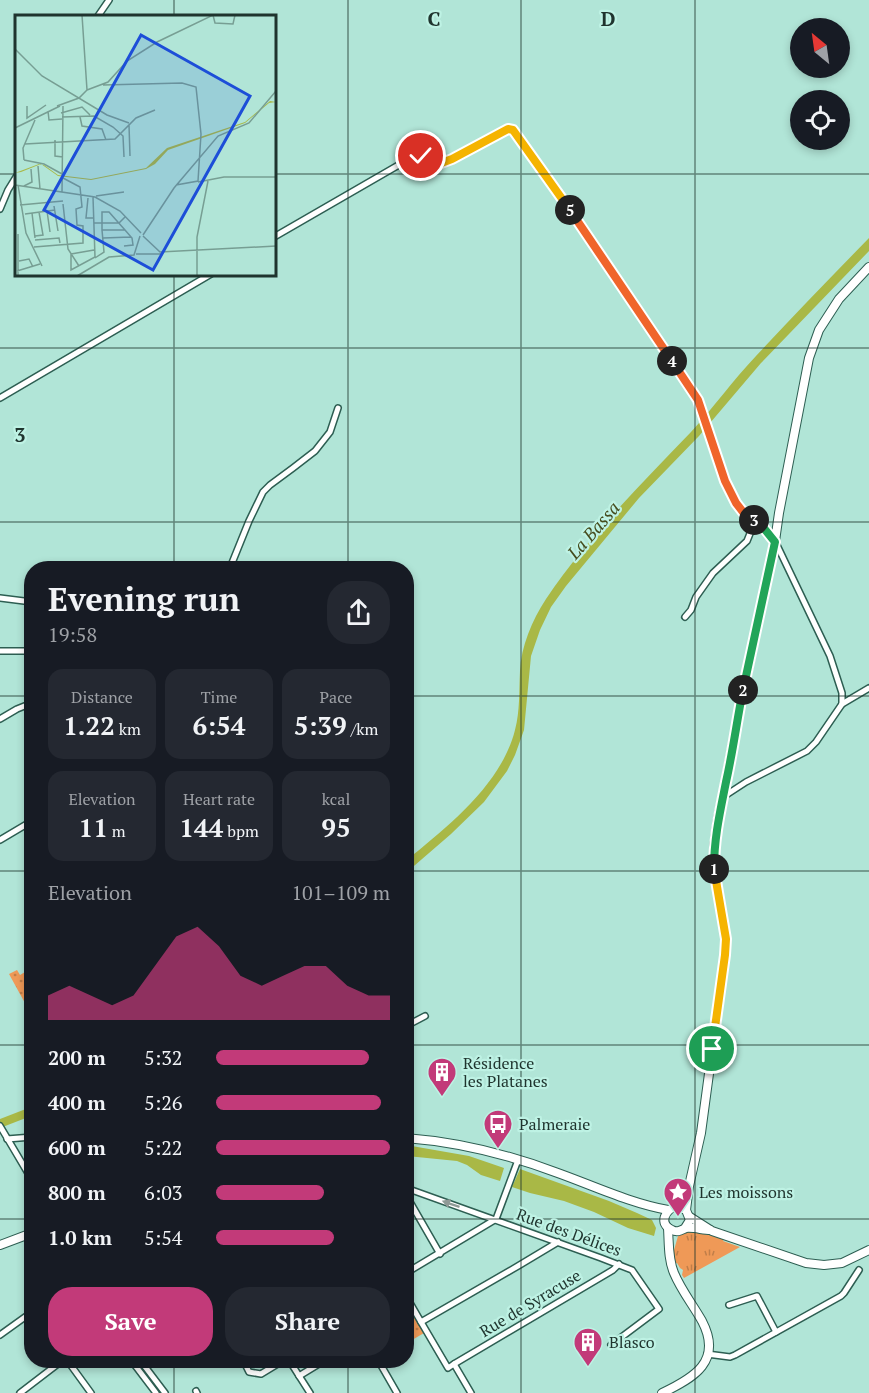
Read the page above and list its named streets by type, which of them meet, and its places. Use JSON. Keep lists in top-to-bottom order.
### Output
{
  "streets": {
    "street": ["Rue des Délices", "Rue de Syracuse"]
  },
  "crossings": [
    ["Rue des Délices", "Rue de Syracuse"]
  ],
  "water": ["La Bassa"],
  "places": {
    "building": ["Résidence les Platanes", "Blasco"],
    "bus stop": ["Palmeraie"],
    "place": ["Les moissons"]
  },
  "north": "top left",
  "page": {
    "pins": [
      "5",
      "4",
      "3",
      "2",
      "1"
    ],
    "heading": ["Evening run", "19:58"],
    "stats": [
      ["Distance", "1.22 km"],
      ["Time", "6:54"],
      ["Pace", "5:39 /km"],
      ["Elevation", "11 m"],
      ["Heart rate", "144 bpm"],
      ["kcal", "95"]
    ],
    "chart": ["Elevation", "101–109 m"],
    "list": [
      {
        "name": "200 m",
        "note": "5:32"
      },
      {
        "name": "400 m",
        "note": "5:26"
      },
      {
        "name": "600 m",
        "note": "5:22"
      },
      {
        "name": "800 m",
        "note": "6:03"
      },
      {
        "name": "1.0 km",
        "note": "5:54"
      }
    ],
    "buttons": ["Save", "Share"]
  },
  "grid": {
    "columns": ["C", "D"],
    "rows": ["3"]
  }
}
